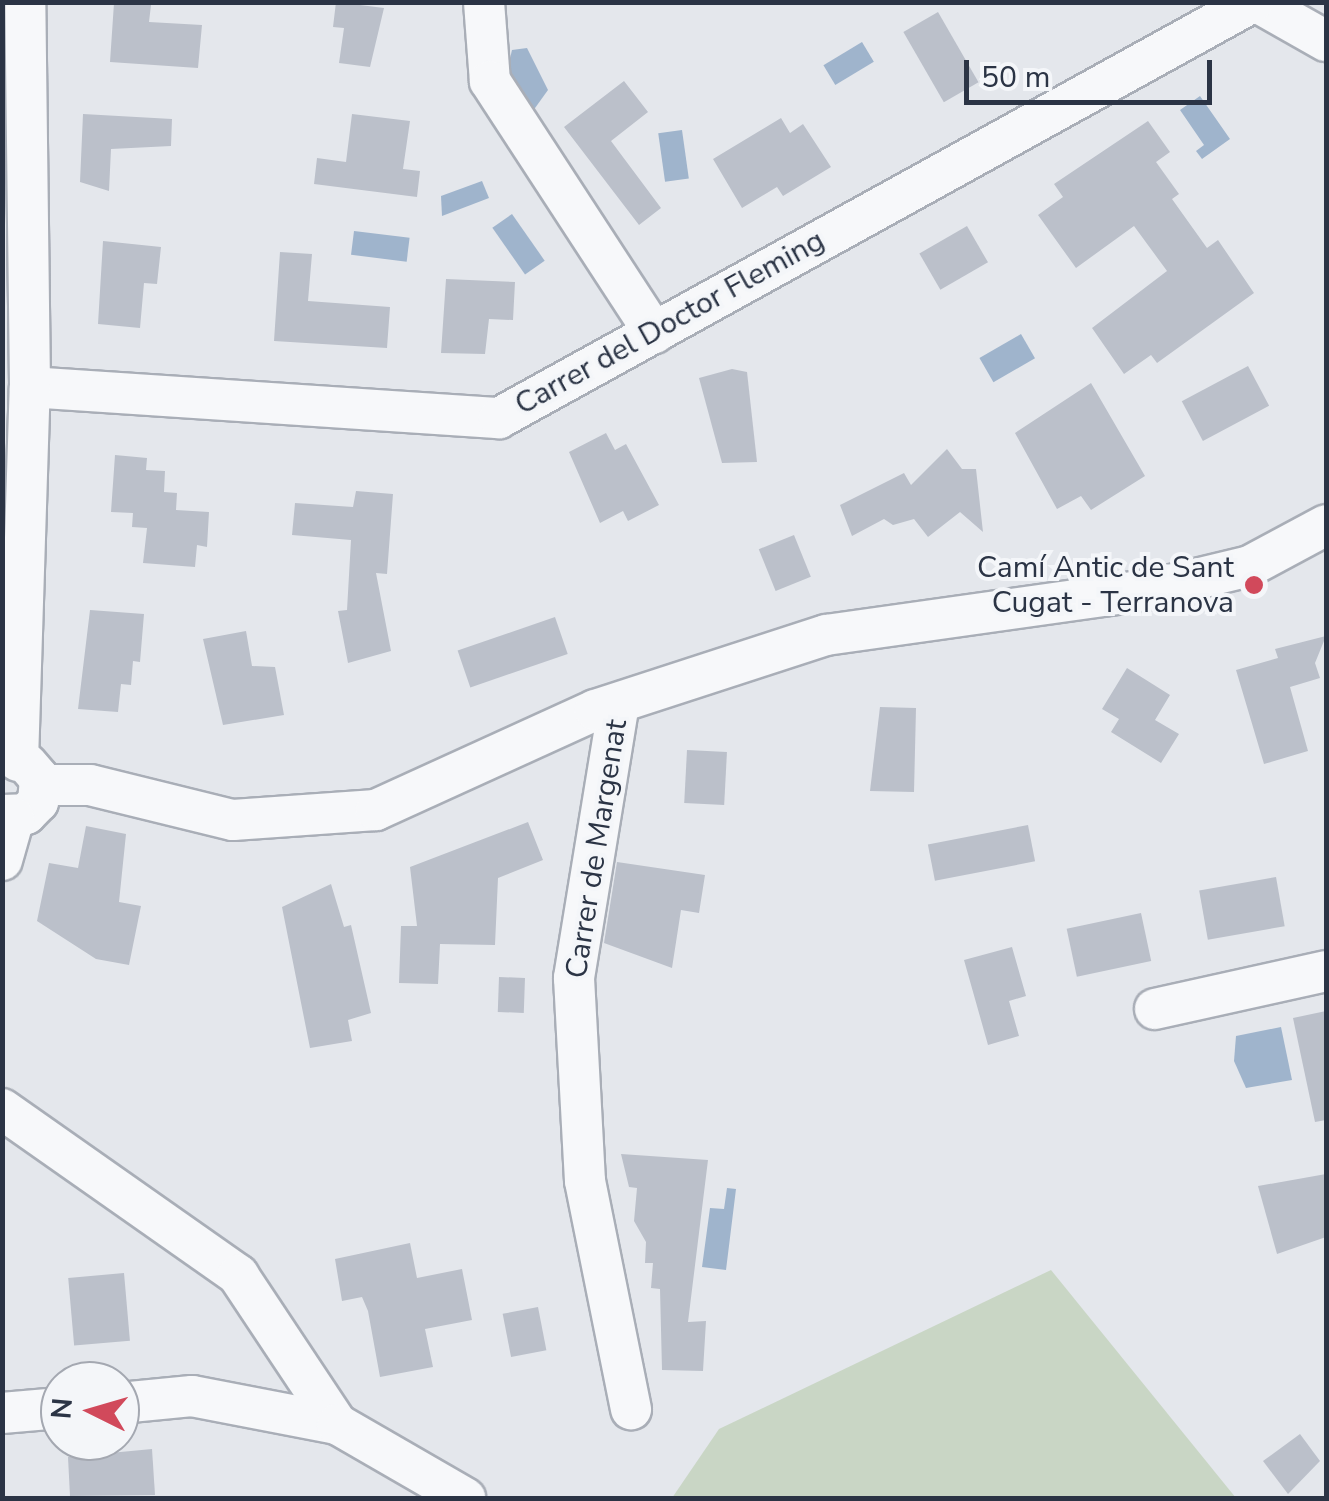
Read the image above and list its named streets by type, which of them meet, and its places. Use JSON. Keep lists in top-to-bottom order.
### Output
{
  "streets": {
    "street": ["Carrer del Doctor Fleming", "Carrer de Margenat"]
  },
  "places": ["Camí Antic de Sant Cugat - Terranova"],
  "scale_bar": "50 m",
  "north": "left"
}
